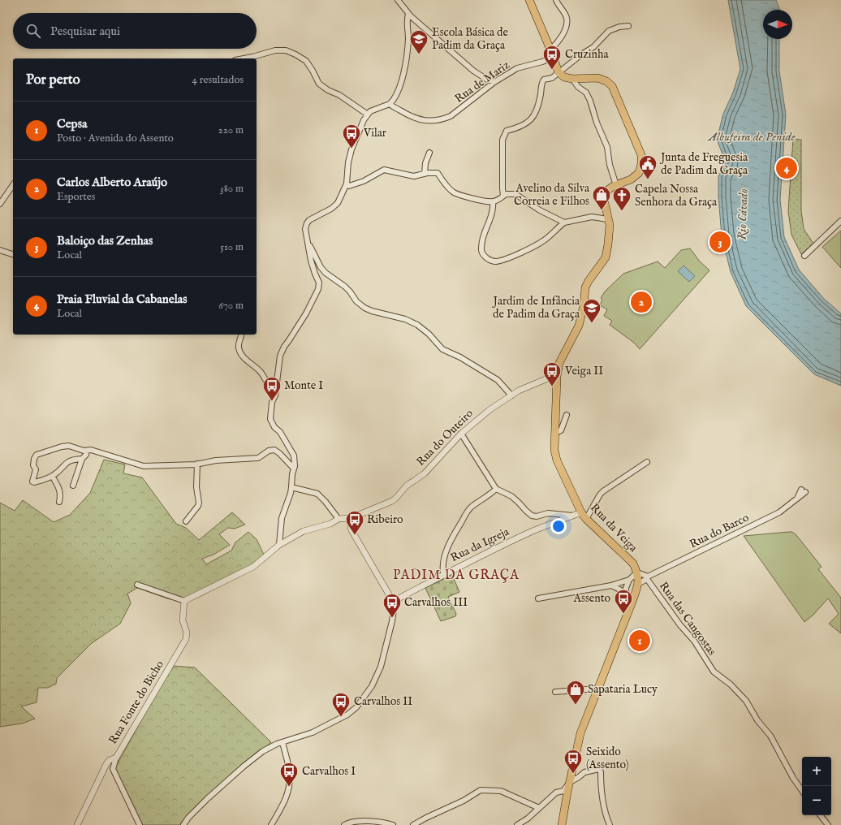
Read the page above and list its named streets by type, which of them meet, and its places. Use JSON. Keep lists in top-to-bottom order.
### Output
{
  "streets": {
    "main road": ["Rua da Veiga"],
    "street": [
      "Rua de Mariz",
      "Rua do Outeiro",
      "Rua do Barco",
      "Rua da Igreja",
      "Rua das Cangostas",
      "Rua Fonte do Bicho"
    ]
  },
  "crossings": [
    ["Rua do Outeiro", "Rua da Veiga"],
    ["Rua da Veiga", "Rua do Barco"],
    ["Rua da Veiga", "Rua da Igreja"],
    ["Rua do Barco", "Rua das Cangostas"]
  ],
  "districts": ["PADIM DA GRAÇA"],
  "water": ["Albufeira de Penide", "Rio Cávado"],
  "places": {
    "school or university": ["Escola Básica de Padim da Graça", "Jardim de Infância de Padim da Graça"],
    "bus stop": [
      "Cruzinha",
      "Vilar",
      "Veiga II",
      "Monte I",
      "Ribeiro",
      "Assento",
      "Carvalhos III",
      "Carvalhos II",
      "Seixido (Assento)",
      "Carvalhos I"
    ],
    "public building": ["Junta de Freguesia de Padim da Graça"],
    "shop": ["Avelino da Silva Correia e Filhos", "Sapataria Lucy"],
    "church": ["Capela Nossa Senhora da Graça"]
  },
  "north": "right",
  "page": {
    "search": "Pesquisar aqui",
    "heading": ["Por perto", "4 resultados"],
    "list": [
      {
        "mark": "1",
        "name": "Cepsa",
        "note": "Posto · Avenida do Assento",
        "value": "220 m"
      },
      {
        "mark": "2",
        "name": "Carlos Alberto Araújo",
        "note": "Esportes",
        "value": "380 m"
      },
      {
        "mark": "3",
        "name": "Baloiço das Zenhas",
        "note": "Local",
        "value": "510 m"
      },
      {
        "mark": "4",
        "name": "Praia Fluvial da Cabanelas",
        "note": "Local",
        "value": "670 m"
      }
    ],
    "pins": [
      "4",
      "3",
      "2",
      "1"
    ],
    "map_buttons": ["+", "−"]
  }
}
